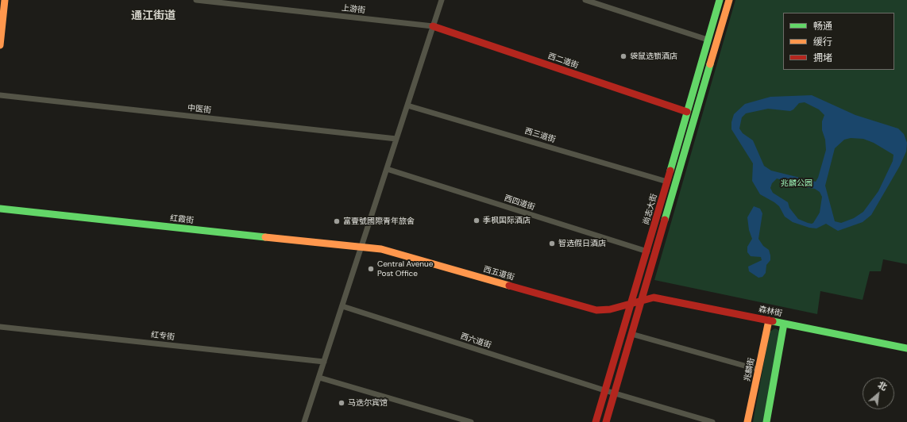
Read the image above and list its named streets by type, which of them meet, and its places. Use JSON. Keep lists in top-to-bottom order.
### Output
{
  "streets": {
    "main road": [
      "西二道街",
      "尚志大街",
      "红霞街",
      "西五道街",
      "森林街",
      "兆麟街"
    ],
    "street": [
      "上游街",
      "中医街",
      "西三道街",
      "西四道街",
      "红专街",
      "西六道街"
    ]
  },
  "crossings": [
    ["上游街", "西二道街"],
    ["西二道街", "尚志大街"],
    ["西三道街", "尚志大街"],
    ["西四道街", "尚志大街"],
    ["尚志大街", "西五道街"],
    ["尚志大街", "森林街"],
    ["尚志大街", "西六道街"],
    ["红霞街", "西五道街"],
    ["西五道街", "森林街"],
    ["森林街", "兆麟街"]
  ],
  "districts": ["通江街道"],
  "parks": ["兆麟公园"],
  "places": [
    "袋鼠选锁酒店",
    "季枫国际酒店",
    "富壹號國際青年旅舍",
    "智选假日酒店",
    "Central Avenue Post Office",
    "马迭尔宾馆"
  ],
  "legend": ["畅通", "缓行", "拥堵"],
  "north": "top right"
}
